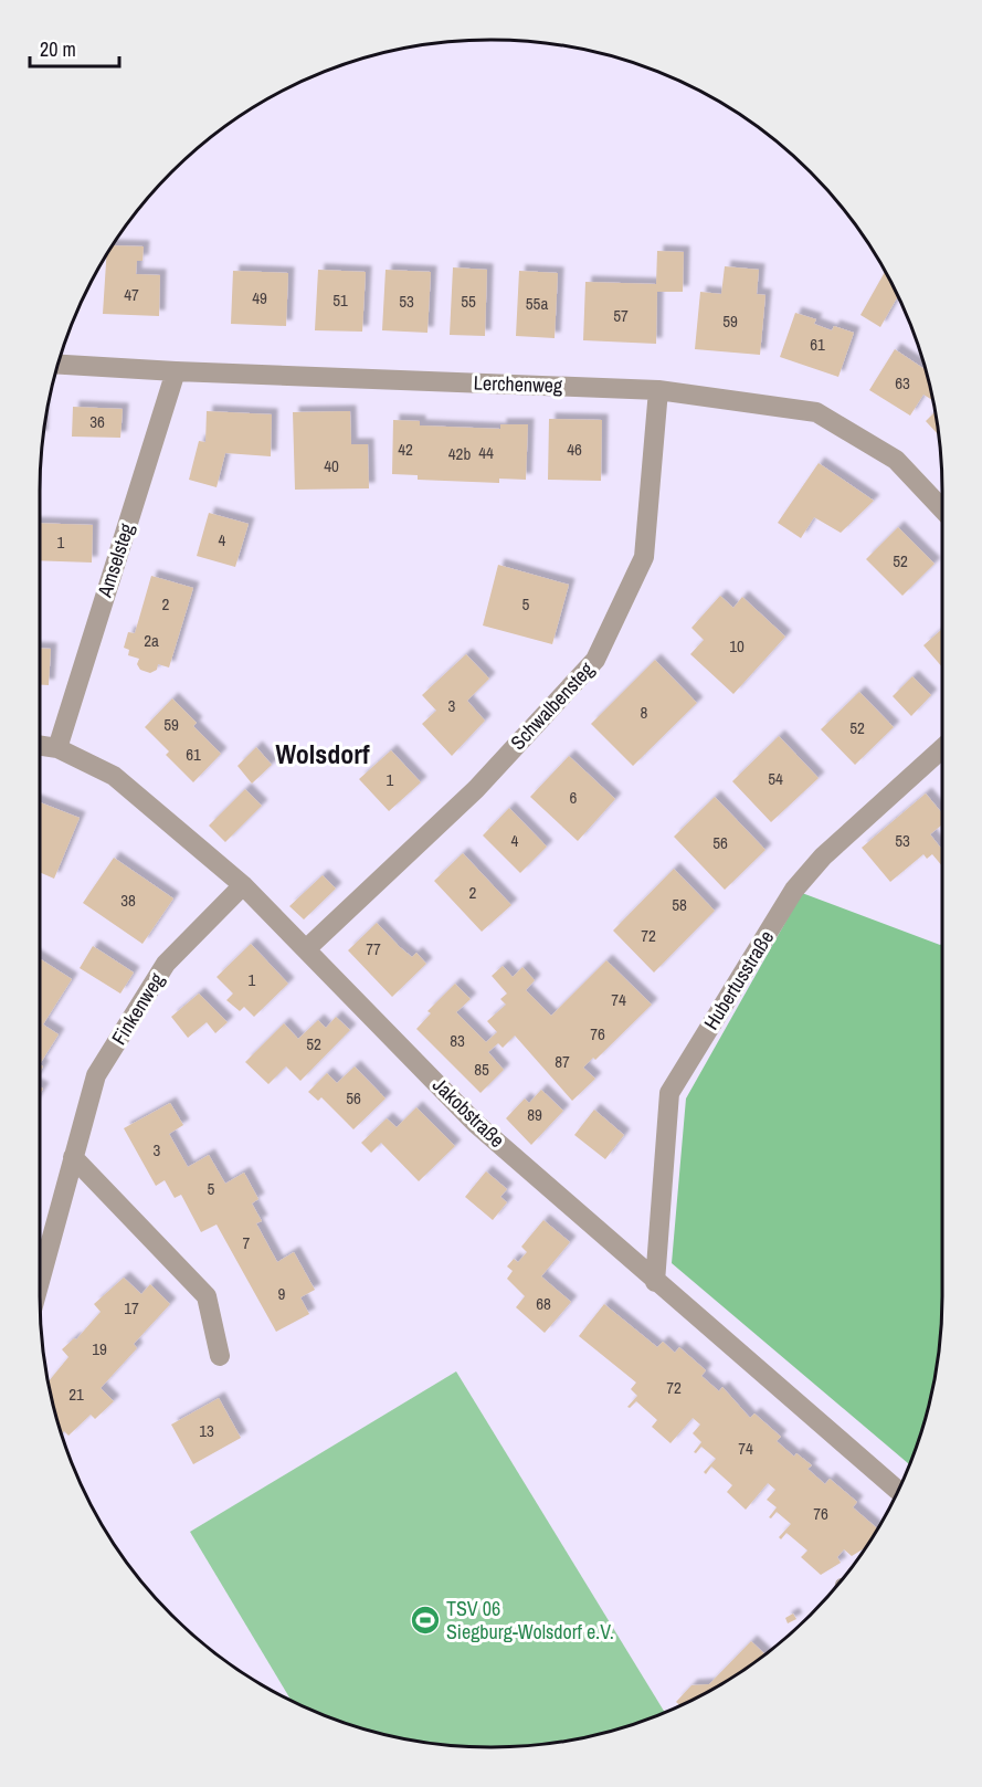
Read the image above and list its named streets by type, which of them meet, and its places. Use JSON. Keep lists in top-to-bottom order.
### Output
{
  "streets": {
    "street": [
      "Lerchenweg",
      "Amselsteg",
      "Schwalbensteg",
      "Hubertusstraße",
      "Finkenweg",
      "Jakobstraße"
    ]
  },
  "crossings": [
    ["Lerchenweg", "Amselsteg"],
    ["Lerchenweg", "Schwalbensteg"],
    ["Amselsteg", "Jakobstraße"],
    ["Schwalbensteg", "Jakobstraße"],
    ["Hubertusstraße", "Jakobstraße"],
    ["Finkenweg", "Jakobstraße"]
  ],
  "districts": ["Wolsdorf"],
  "places": {
    "sports": ["TSV 06 Siegburg-Wolsdorf e.V."]
  },
  "house_numbers": [
    "47",
    "49",
    "51",
    "53",
    "55",
    "55a",
    "57",
    "59",
    "61",
    "63",
    "36",
    "42",
    "46",
    "44",
    "42b",
    "40",
    "4",
    "1",
    "52",
    "2",
    "5",
    "2a",
    "10",
    "3",
    "8",
    "59",
    "52",
    "61",
    "54",
    "1",
    "6",
    "4",
    "53",
    "56",
    "2",
    "38",
    "58",
    "72",
    "77",
    "1",
    "74",
    "76",
    "83",
    "52",
    "87",
    "85",
    "56",
    "89",
    "3",
    "5",
    "7",
    "9",
    "68",
    "17",
    "19",
    "72",
    "21",
    "13",
    "74",
    "76"
  ],
  "scale_bar": "20 m"
}
